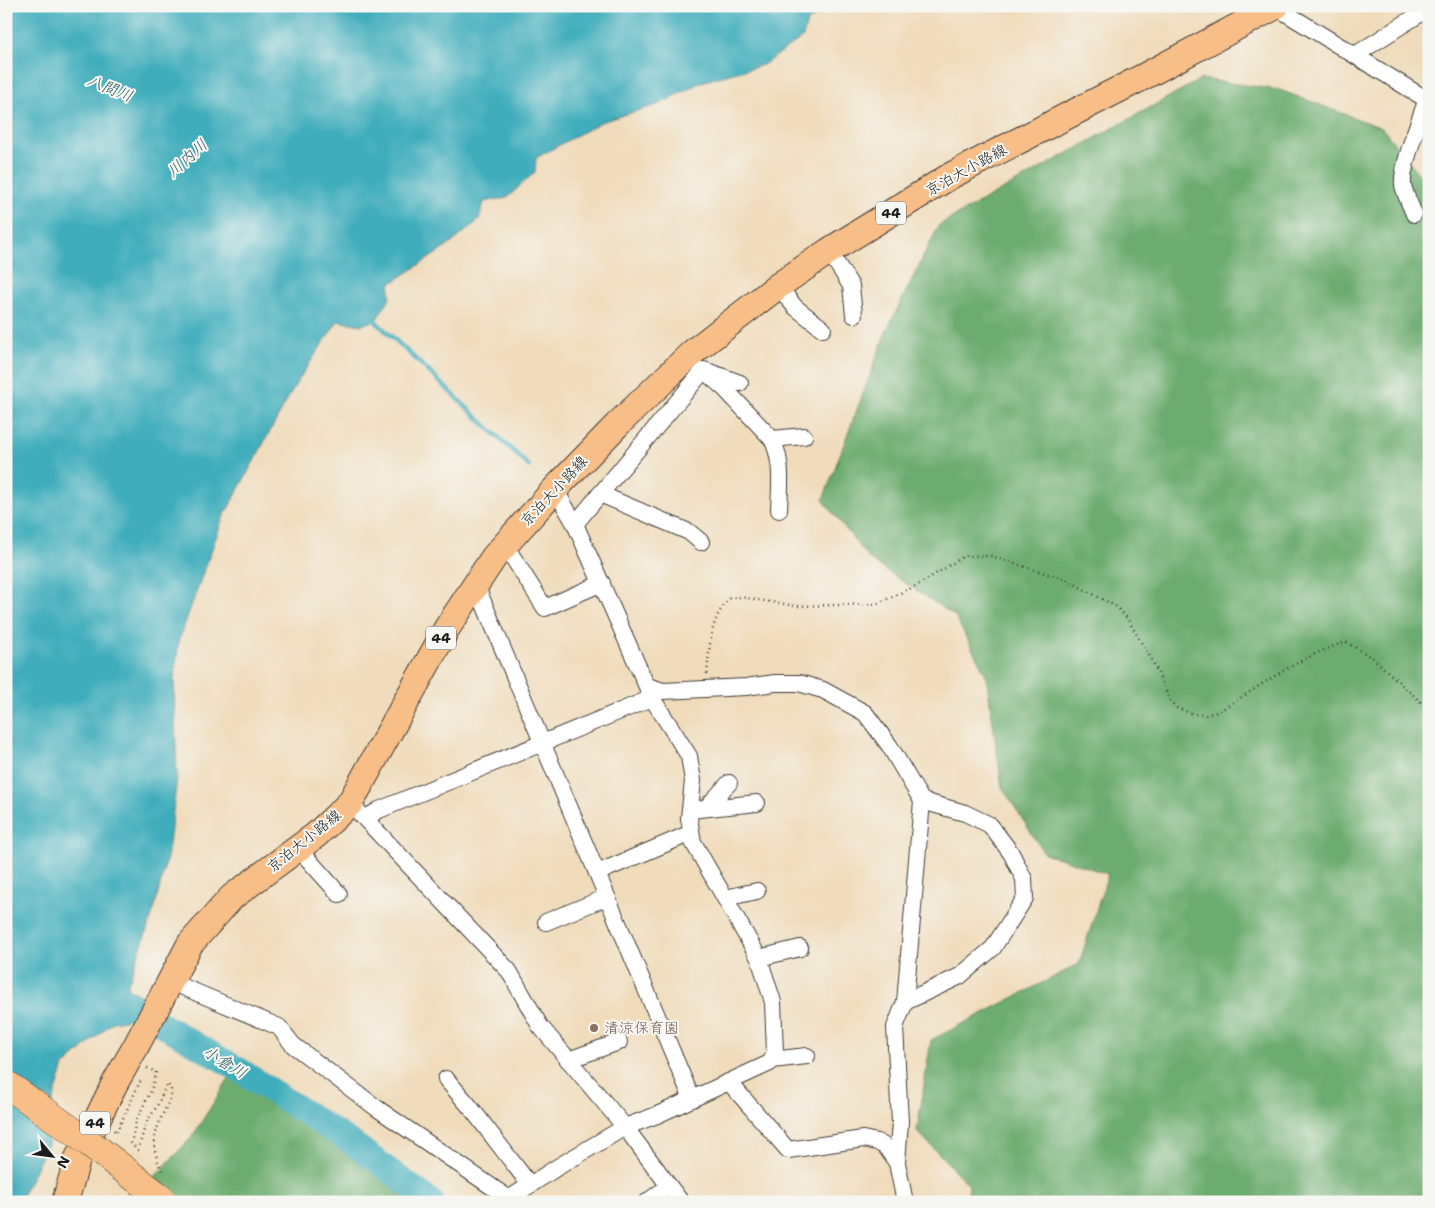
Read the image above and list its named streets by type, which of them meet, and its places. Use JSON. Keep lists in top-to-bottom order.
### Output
{
  "streets": {
    "main road": ["京泊大小路線", "44"]
  },
  "water": ["八間川", "川内川", "小倉川"],
  "places": ["清涼保育園"],
  "north": "bottom right"
}
